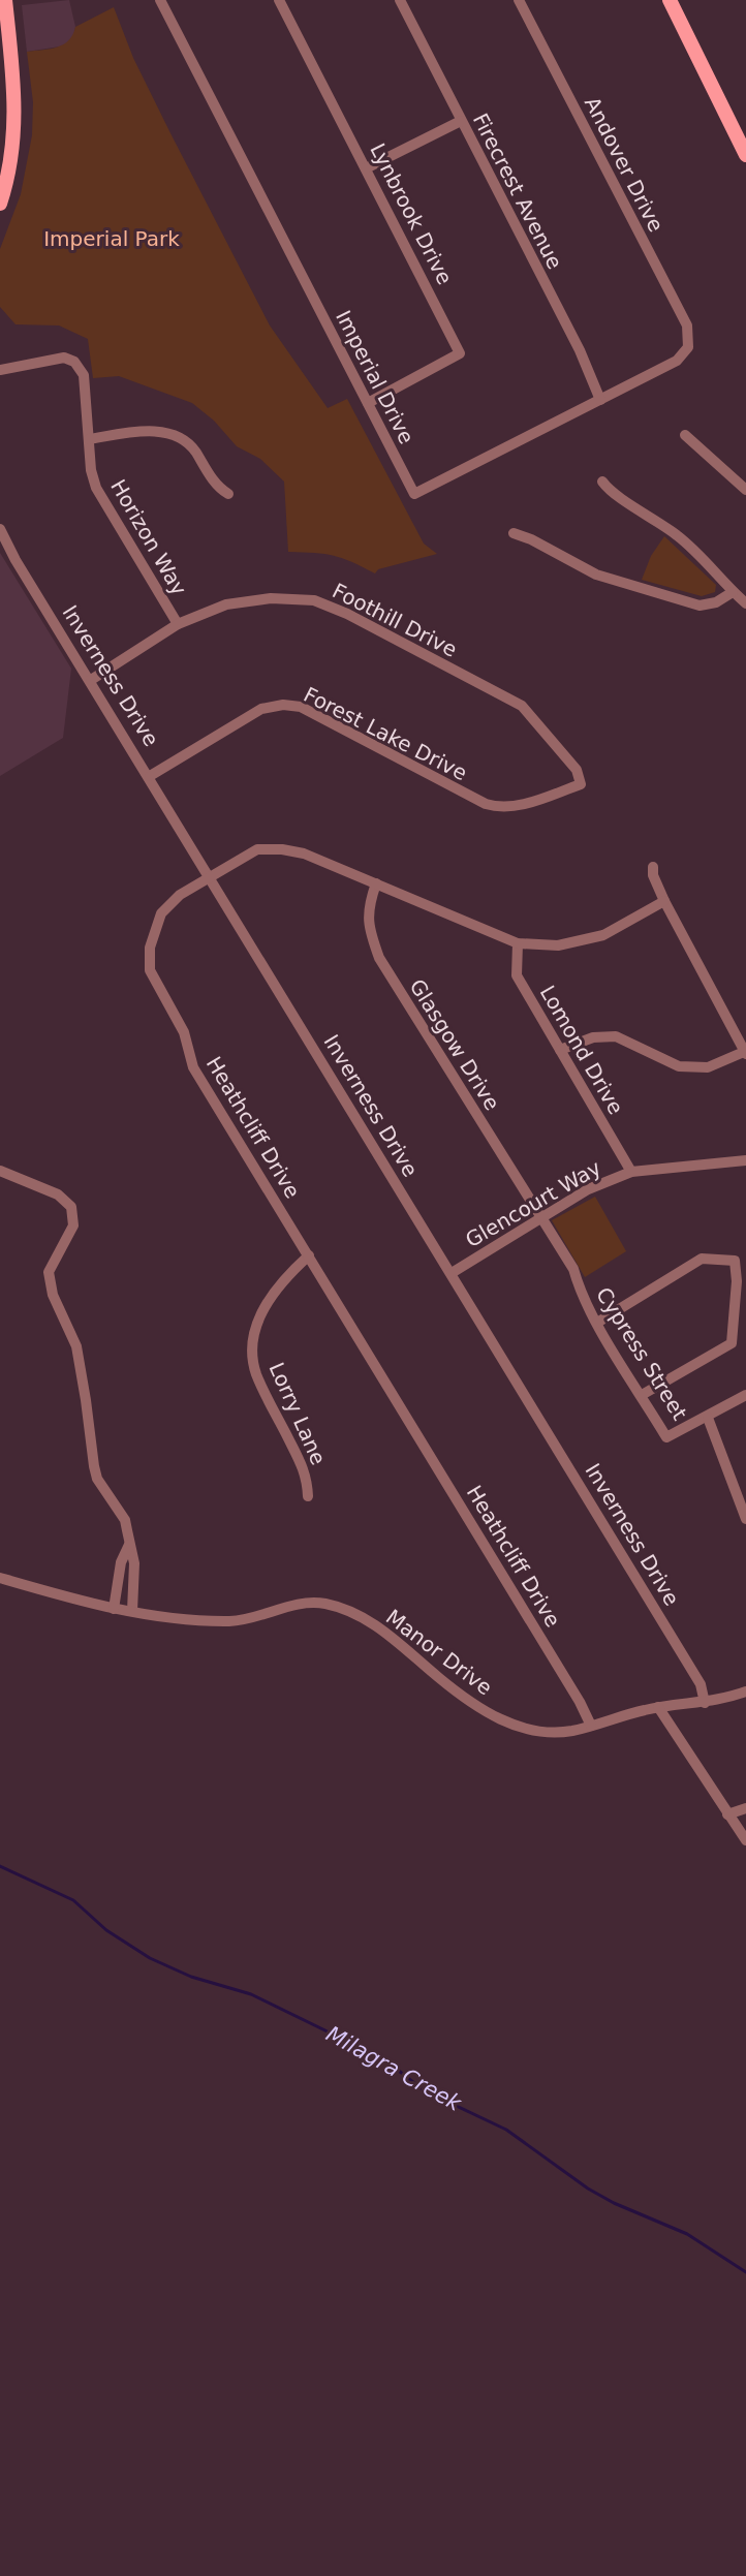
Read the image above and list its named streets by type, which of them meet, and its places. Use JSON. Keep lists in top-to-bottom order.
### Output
{
  "streets": {
    "street": [
      "Andover Drive",
      "Firecrest Avenue",
      "Lynbrook Drive",
      "Imperial Drive",
      "Horizon Way",
      "Foothill Drive",
      "Inverness Drive",
      "Forest Lake Drive",
      "Glasgow Drive",
      "Lomond Drive",
      "Heathcliff Drive",
      "Glencourt Way",
      "Cypress Street",
      "Lorry Lane",
      "Manor Drive"
    ]
  },
  "crossings": [
    ["Andover Drive", "Imperial Drive"],
    ["Firecrest Avenue", "Imperial Drive"],
    ["Lynbrook Drive", "Imperial Drive"],
    ["Horizon Way", "Foothill Drive"],
    ["Foothill Drive", "Inverness Drive"],
    ["Foothill Drive", "Forest Lake Drive"],
    ["Inverness Drive", "Forest Lake Drive"],
    ["Inverness Drive", "Heathcliff Drive"],
    ["Inverness Drive", "Glencourt Way"],
    ["Inverness Drive", "Manor Drive"],
    ["Glasgow Drive", "Heathcliff Drive"],
    ["Glasgow Drive", "Glencourt Way"],
    ["Glasgow Drive", "Cypress Street"],
    ["Lomond Drive", "Heathcliff Drive"],
    ["Lomond Drive", "Glencourt Way"],
    ["Heathcliff Drive", "Lorry Lane"],
    ["Heathcliff Drive", "Manor Drive"],
    ["Glencourt Way", "Cypress Street"]
  ],
  "water": ["Milagra Creek"],
  "parks": ["Imperial Park"]
}
